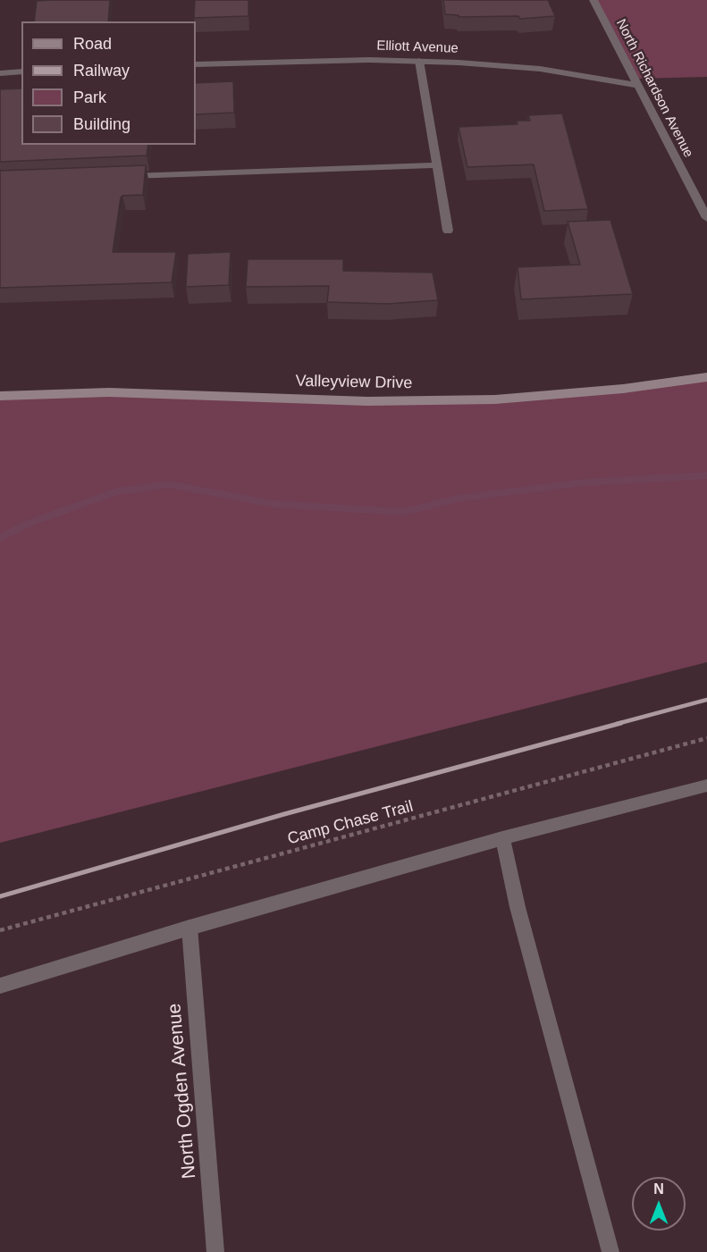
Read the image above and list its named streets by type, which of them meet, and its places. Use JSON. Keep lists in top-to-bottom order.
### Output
{
  "streets": {
    "street": [
      "Elliott Avenue",
      "North Richardson Avenue",
      "Valleyview Drive",
      "North Ogden Avenue"
    ],
    "path": ["Camp Chase Trail"]
  },
  "crossings": [
    ["Elliott Avenue", "North Richardson Avenue"]
  ],
  "legend": [
    "Road",
    "Railway",
    "Park",
    "Building"
  ],
  "north": "top"
}
